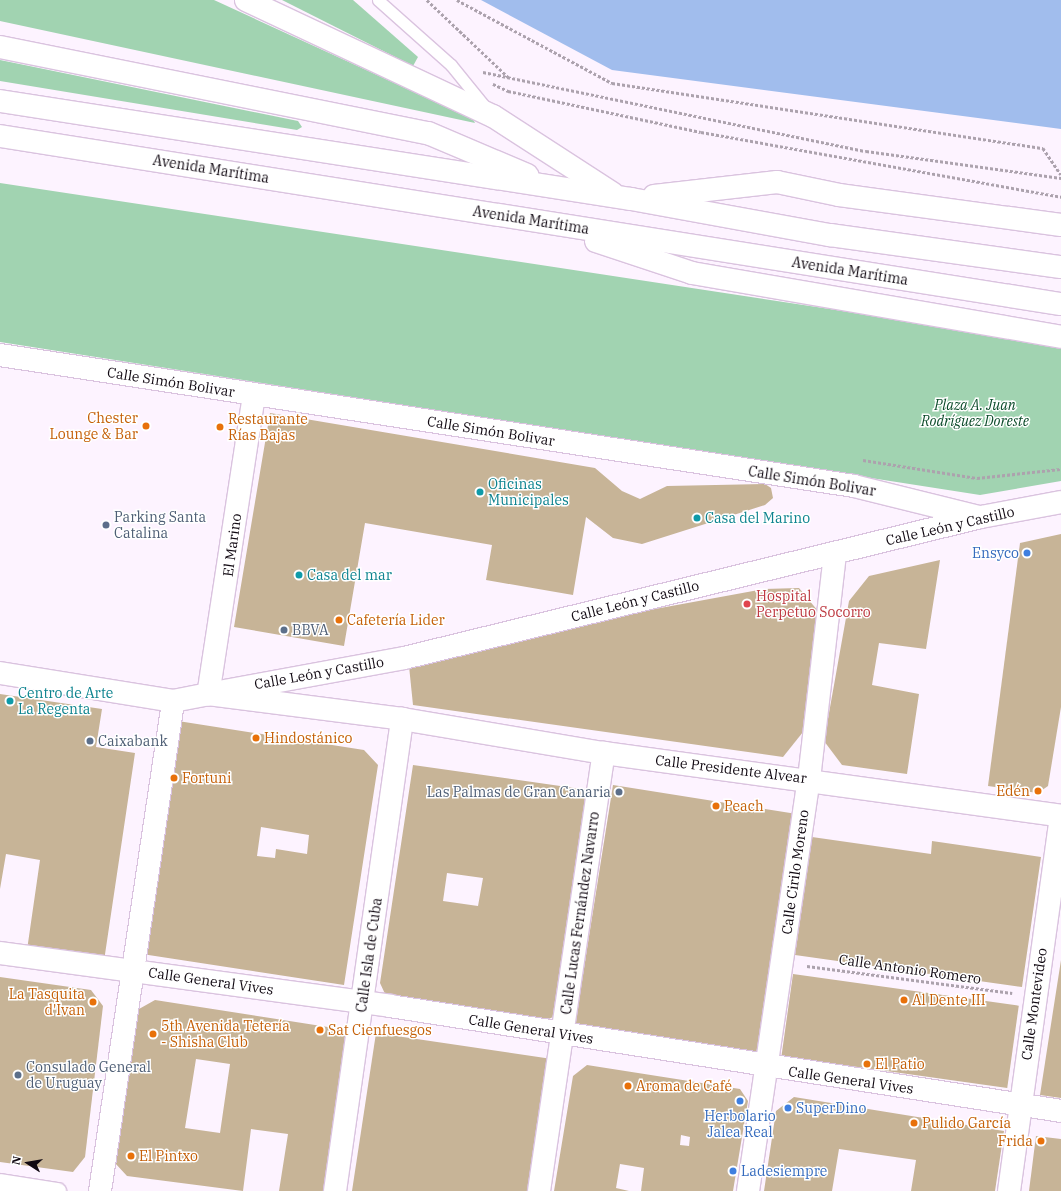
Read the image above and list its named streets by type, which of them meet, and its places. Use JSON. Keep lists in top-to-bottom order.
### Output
{
  "streets": {
    "main road": [
      "Avenida Marítima",
      "Calle Simón Bolivar",
      "Calle León y Castillo",
      "El Marino",
      "Calle Presidente Alvear",
      "Calle Cirilo Moreno",
      "Calle Lucas Fernández Navarro",
      "Calle Isla de Cuba",
      "Calle General Vives",
      "Calle Montevideo"
    ],
    "path": ["Calle Antonio Romero"]
  },
  "crossings": [
    ["Calle Simón Bolivar", "Calle León y Castillo"],
    ["Calle Simón Bolivar", "El Marino"],
    ["Calle León y Castillo", "El Marino"],
    ["Calle León y Castillo", "Calle Presidente Alvear"],
    ["Calle León y Castillo", "Calle Cirilo Moreno"],
    ["Calle León y Castillo", "Calle Isla de Cuba"],
    ["Calle Presidente Alvear", "Calle Cirilo Moreno"],
    ["Calle Presidente Alvear", "Calle Lucas Fernández Navarro"],
    ["Calle Presidente Alvear", "Calle Isla de Cuba"],
    ["Calle Presidente Alvear", "Calle Montevideo"],
    ["Calle Cirilo Moreno", "Calle Antonio Romero"],
    ["Calle Cirilo Moreno", "Calle General Vives"],
    ["Calle Lucas Fernández Navarro", "Calle General Vives"],
    ["Calle Isla de Cuba", "Calle General Vives"],
    ["Calle Antonio Romero", "Calle Montevideo"],
    ["Calle General Vives", "Calle Montevideo"]
  ],
  "parks": ["Plaza A. Juan Rodríguez Doreste"],
  "places": [
    "Chester Lounge & Bar",
    "Restaurante Rías Bajas",
    "Oficinas Municipales",
    "Casa del Marino",
    "Parking Santa Catalina",
    "Ensyco",
    "Casa del mar",
    "Hospital Perpetuo Socorro",
    "Cafetería Lider",
    "BBVA",
    "Centro de Arte La Regenta",
    "Hindostánico",
    "Caixabank",
    "Fortuni",
    "Edén",
    "Las Palmas de Gran Canaria",
    "Peach",
    "Al Dente III",
    "La Tasquita d'Ivan",
    "Sat Cienfuesgos",
    "5th Avenida Tetería - Shisha Club",
    "El Patio",
    "Consulado General de Uruguay",
    "Aroma de Café",
    "Herbolario Jalea Real",
    "SuperDino",
    "Pulido García",
    "Frida",
    "El Pintxo",
    "Ladesiempre"
  ],
  "north": "left"
}
